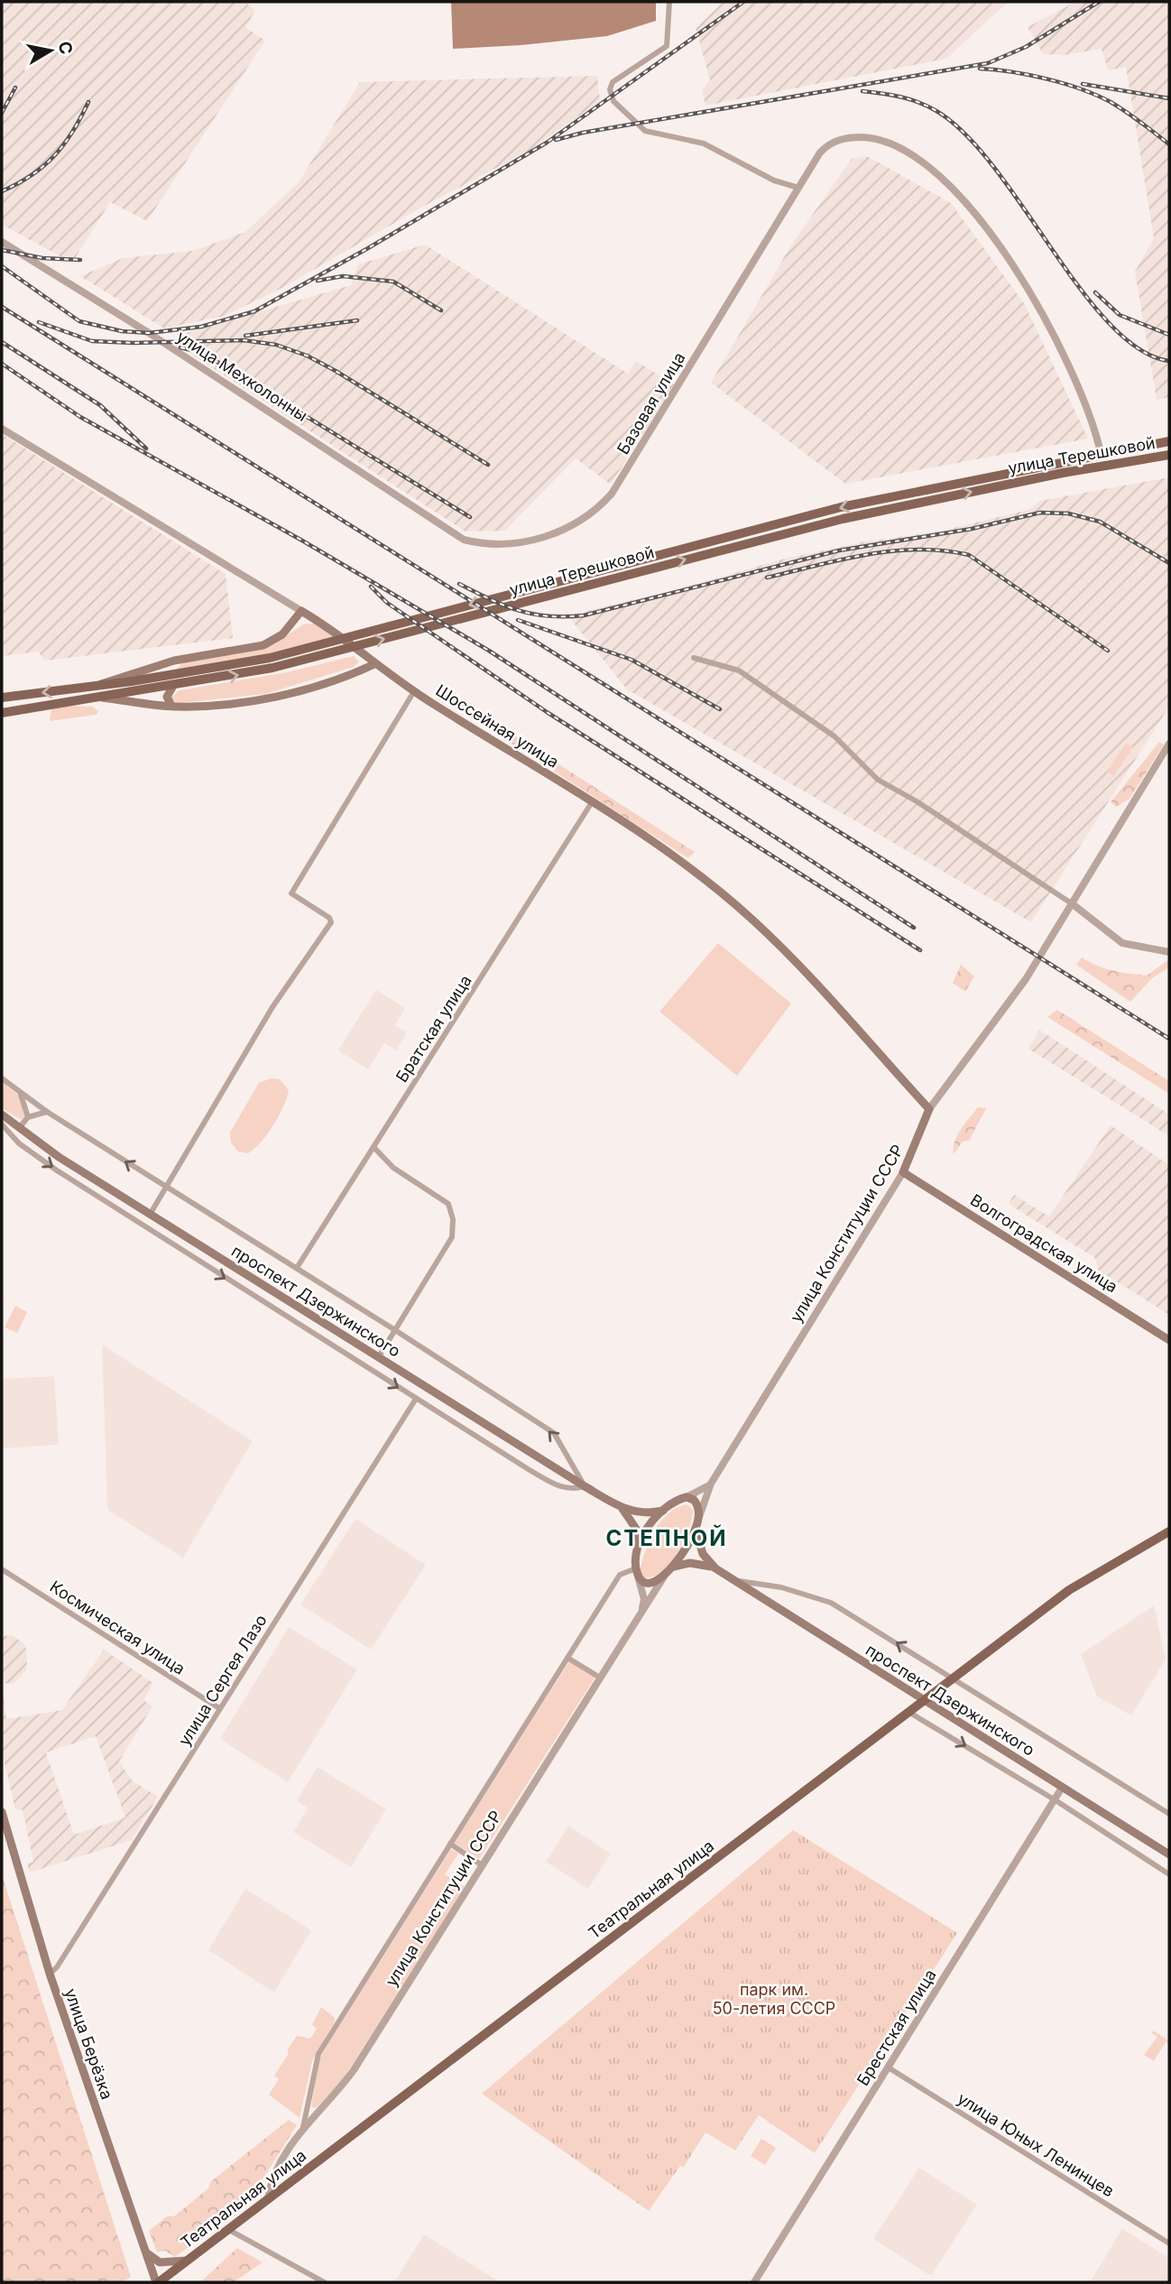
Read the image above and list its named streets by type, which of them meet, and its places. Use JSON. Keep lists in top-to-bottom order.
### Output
{
  "streets": {
    "main road": [
      "улица Терешковой",
      "Шоссейная улица",
      "улица Конституции СССР",
      "Волгоградская улица",
      "проспект Дзержинского",
      "Театральная улица",
      "улица Берёзка"
    ],
    "street": [
      "улица Мехколонны",
      "Базовая улица",
      "Братская улица",
      "Космическая улица",
      "улица Сергея Лазо",
      "Брестская улица",
      "улица Юных Ленинцев"
    ]
  },
  "crossings": [
    ["улица Мехколонны", "Базовая улица"],
    ["Базовая улица", "улица Терешковой"],
    ["Шоссейная улица", "Братская улица"],
    ["Шоссейная улица", "улица Конституции СССР"],
    ["улица Конституции СССР", "Волгоградская улица"],
    ["улица Конституции СССР", "проспект Дзержинского"],
    ["улица Конституции СССР", "Театральная улица"],
    ["проспект Дзержинского", "Театральная улица"],
    ["проспект Дзержинского", "Брестская улица"],
    ["Космическая улица", "улица Сергея Лазо"],
    ["улица Сергея Лазо", "улица Берёзка"],
    ["Театральная улица", "улица Берёзка"],
    ["Брестская улица", "улица Юных Ленинцев"]
  ],
  "districts": ["СТЕПНОЙ"],
  "parks": ["парк им. 50-летия СССР"],
  "north": "right"
}
